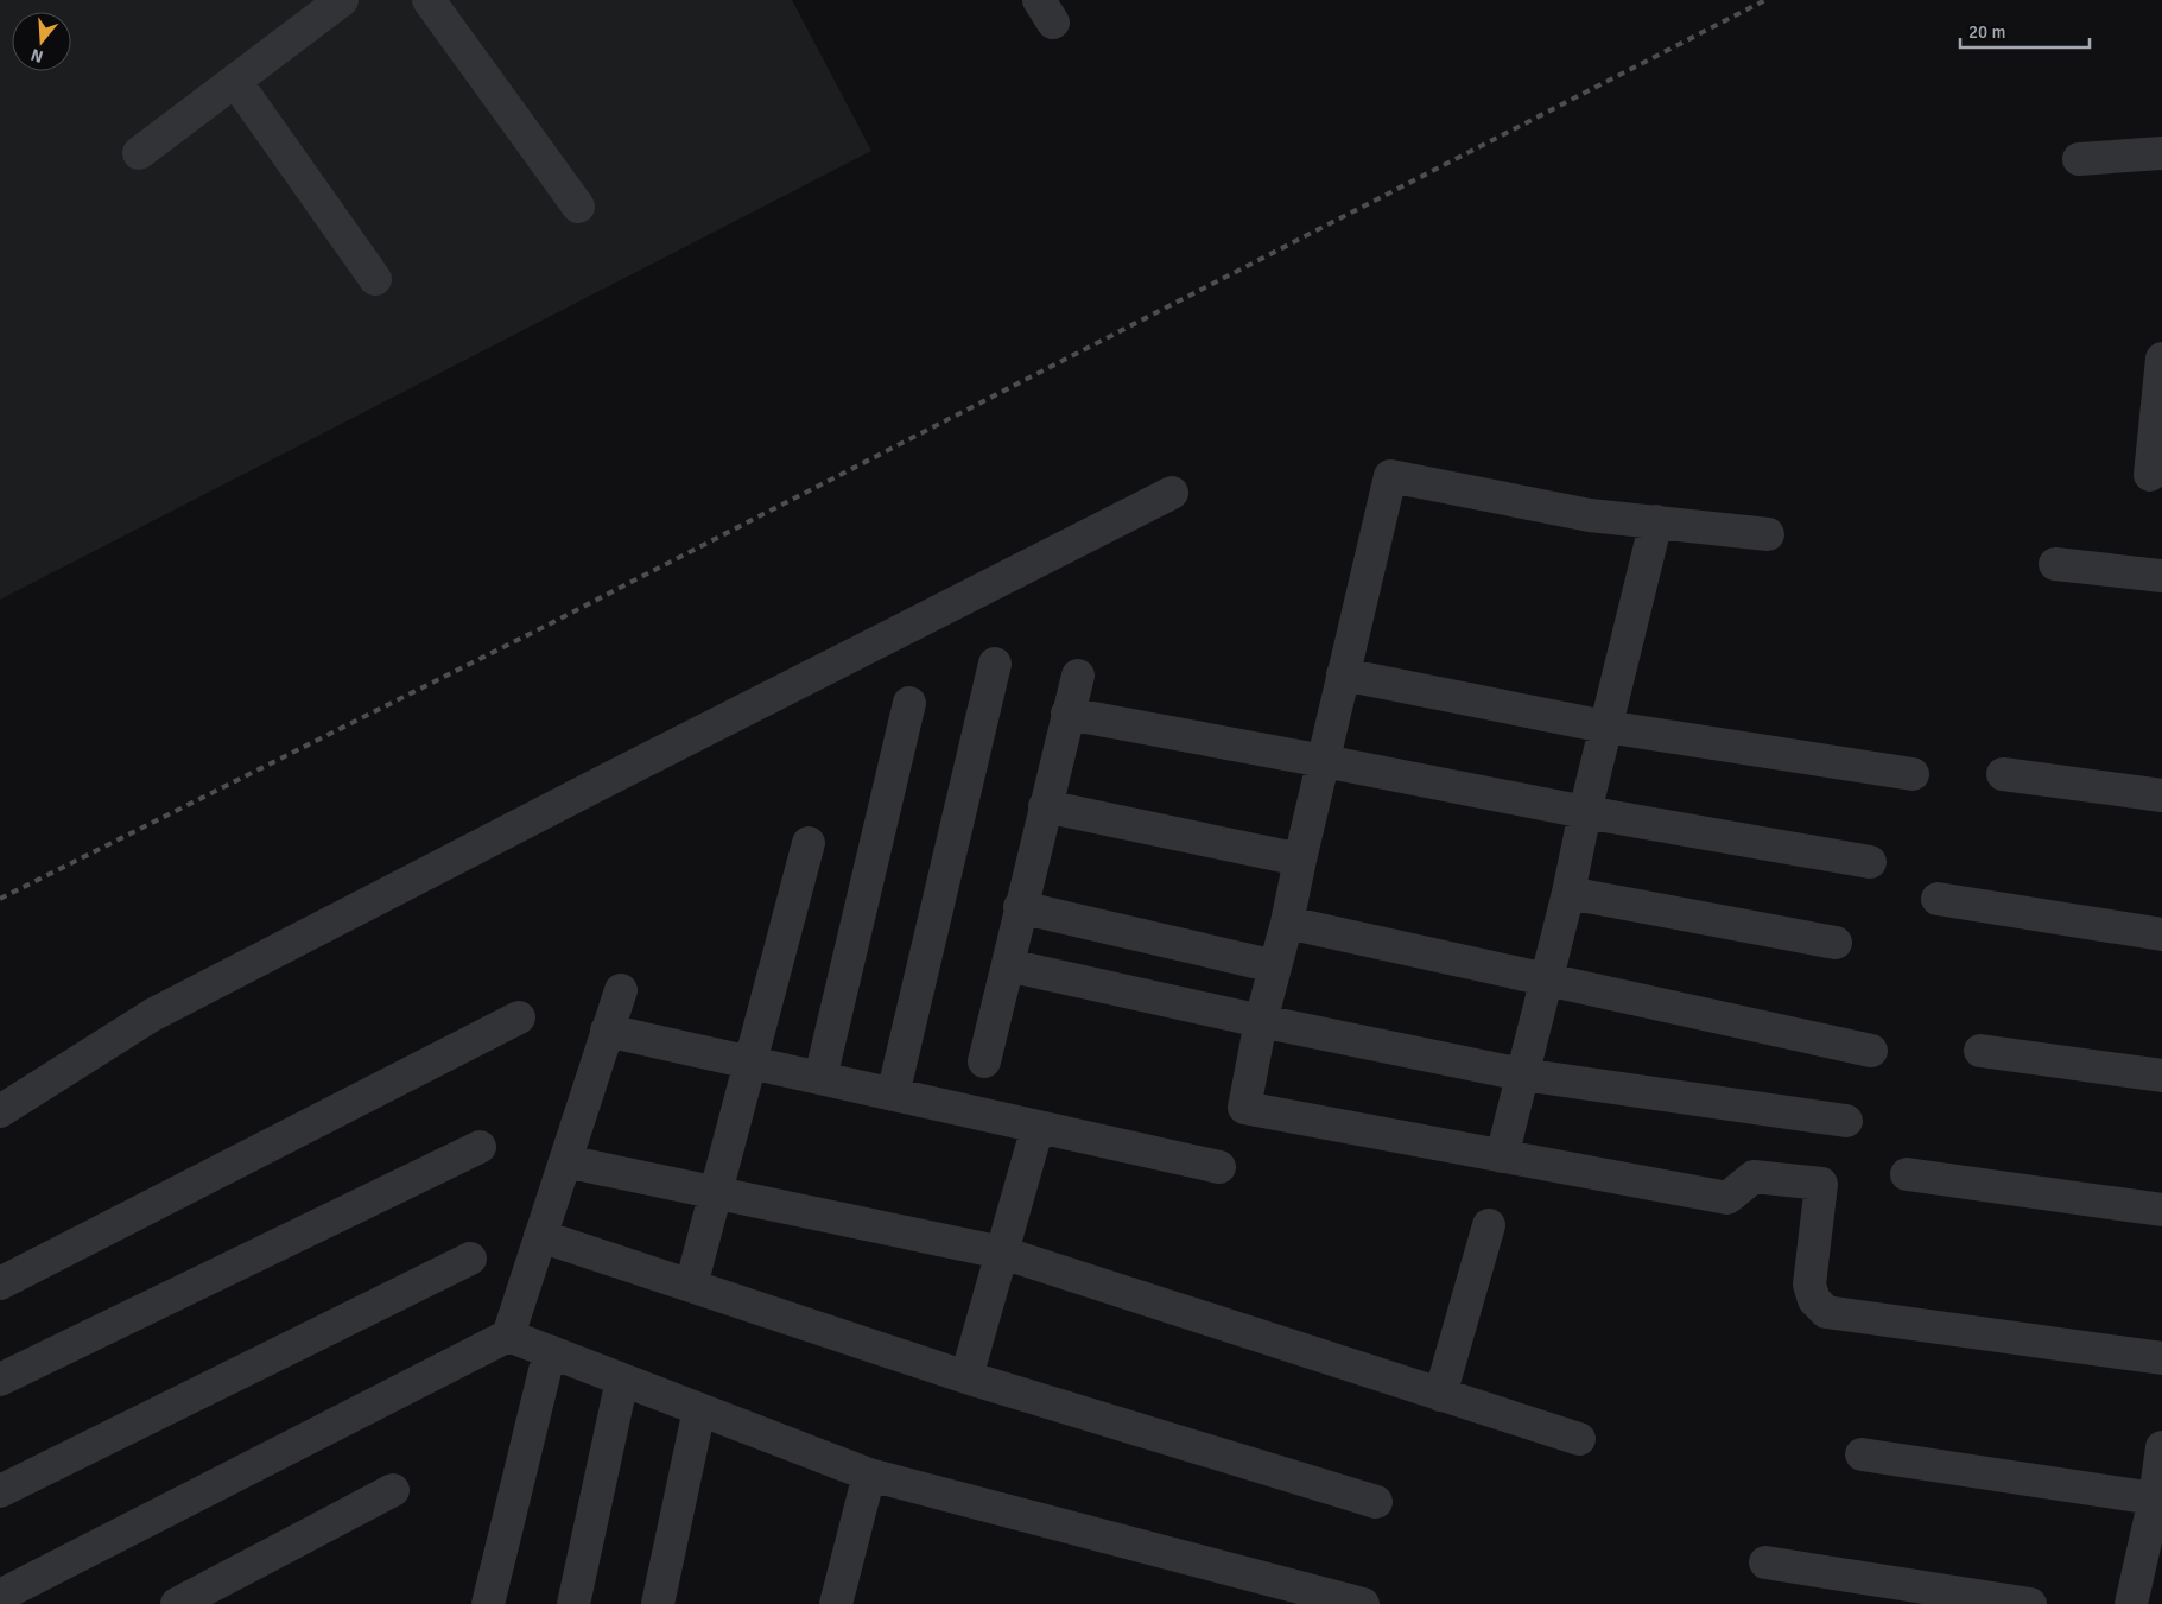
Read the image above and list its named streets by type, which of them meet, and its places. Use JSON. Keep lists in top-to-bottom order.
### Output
{
  "scale_bar": "20 m",
  "north": "bottom"
}
